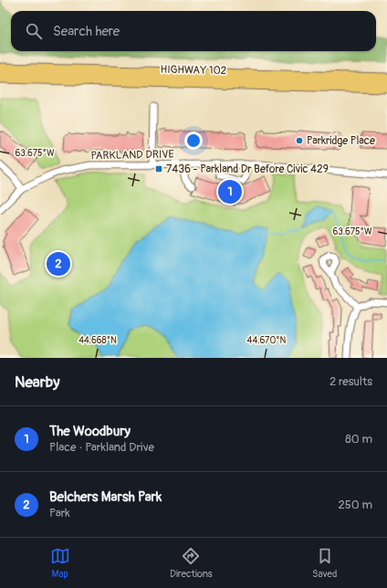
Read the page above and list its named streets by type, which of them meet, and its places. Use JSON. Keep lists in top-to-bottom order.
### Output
{
  "streets": {
    "highway": ["HIGHWAY 102"],
    "street": ["PARKLAND DRIVE"]
  },
  "places": {
    "other": ["Parkridge Place"],
    "transit": ["7436 - Parkland Dr Before Civic 429"]
  },
  "page": {
    "search": "Search here",
    "pins": ["1", "2"],
    "heading": ["Nearby", "2 results"],
    "list": [
      {
        "mark": "1",
        "name": "The Woodbury",
        "note": "Place · Parkland Drive",
        "value": "80 m"
      },
      {
        "mark": "2",
        "name": "Belchers Marsh Park",
        "note": "Park",
        "value": "250 m"
      }
    ],
    "nav": ["Map", "Directions", "Saved"]
  },
  "coordinates": ["63.675°W", "44.668°N", "44.670°N"]
}
